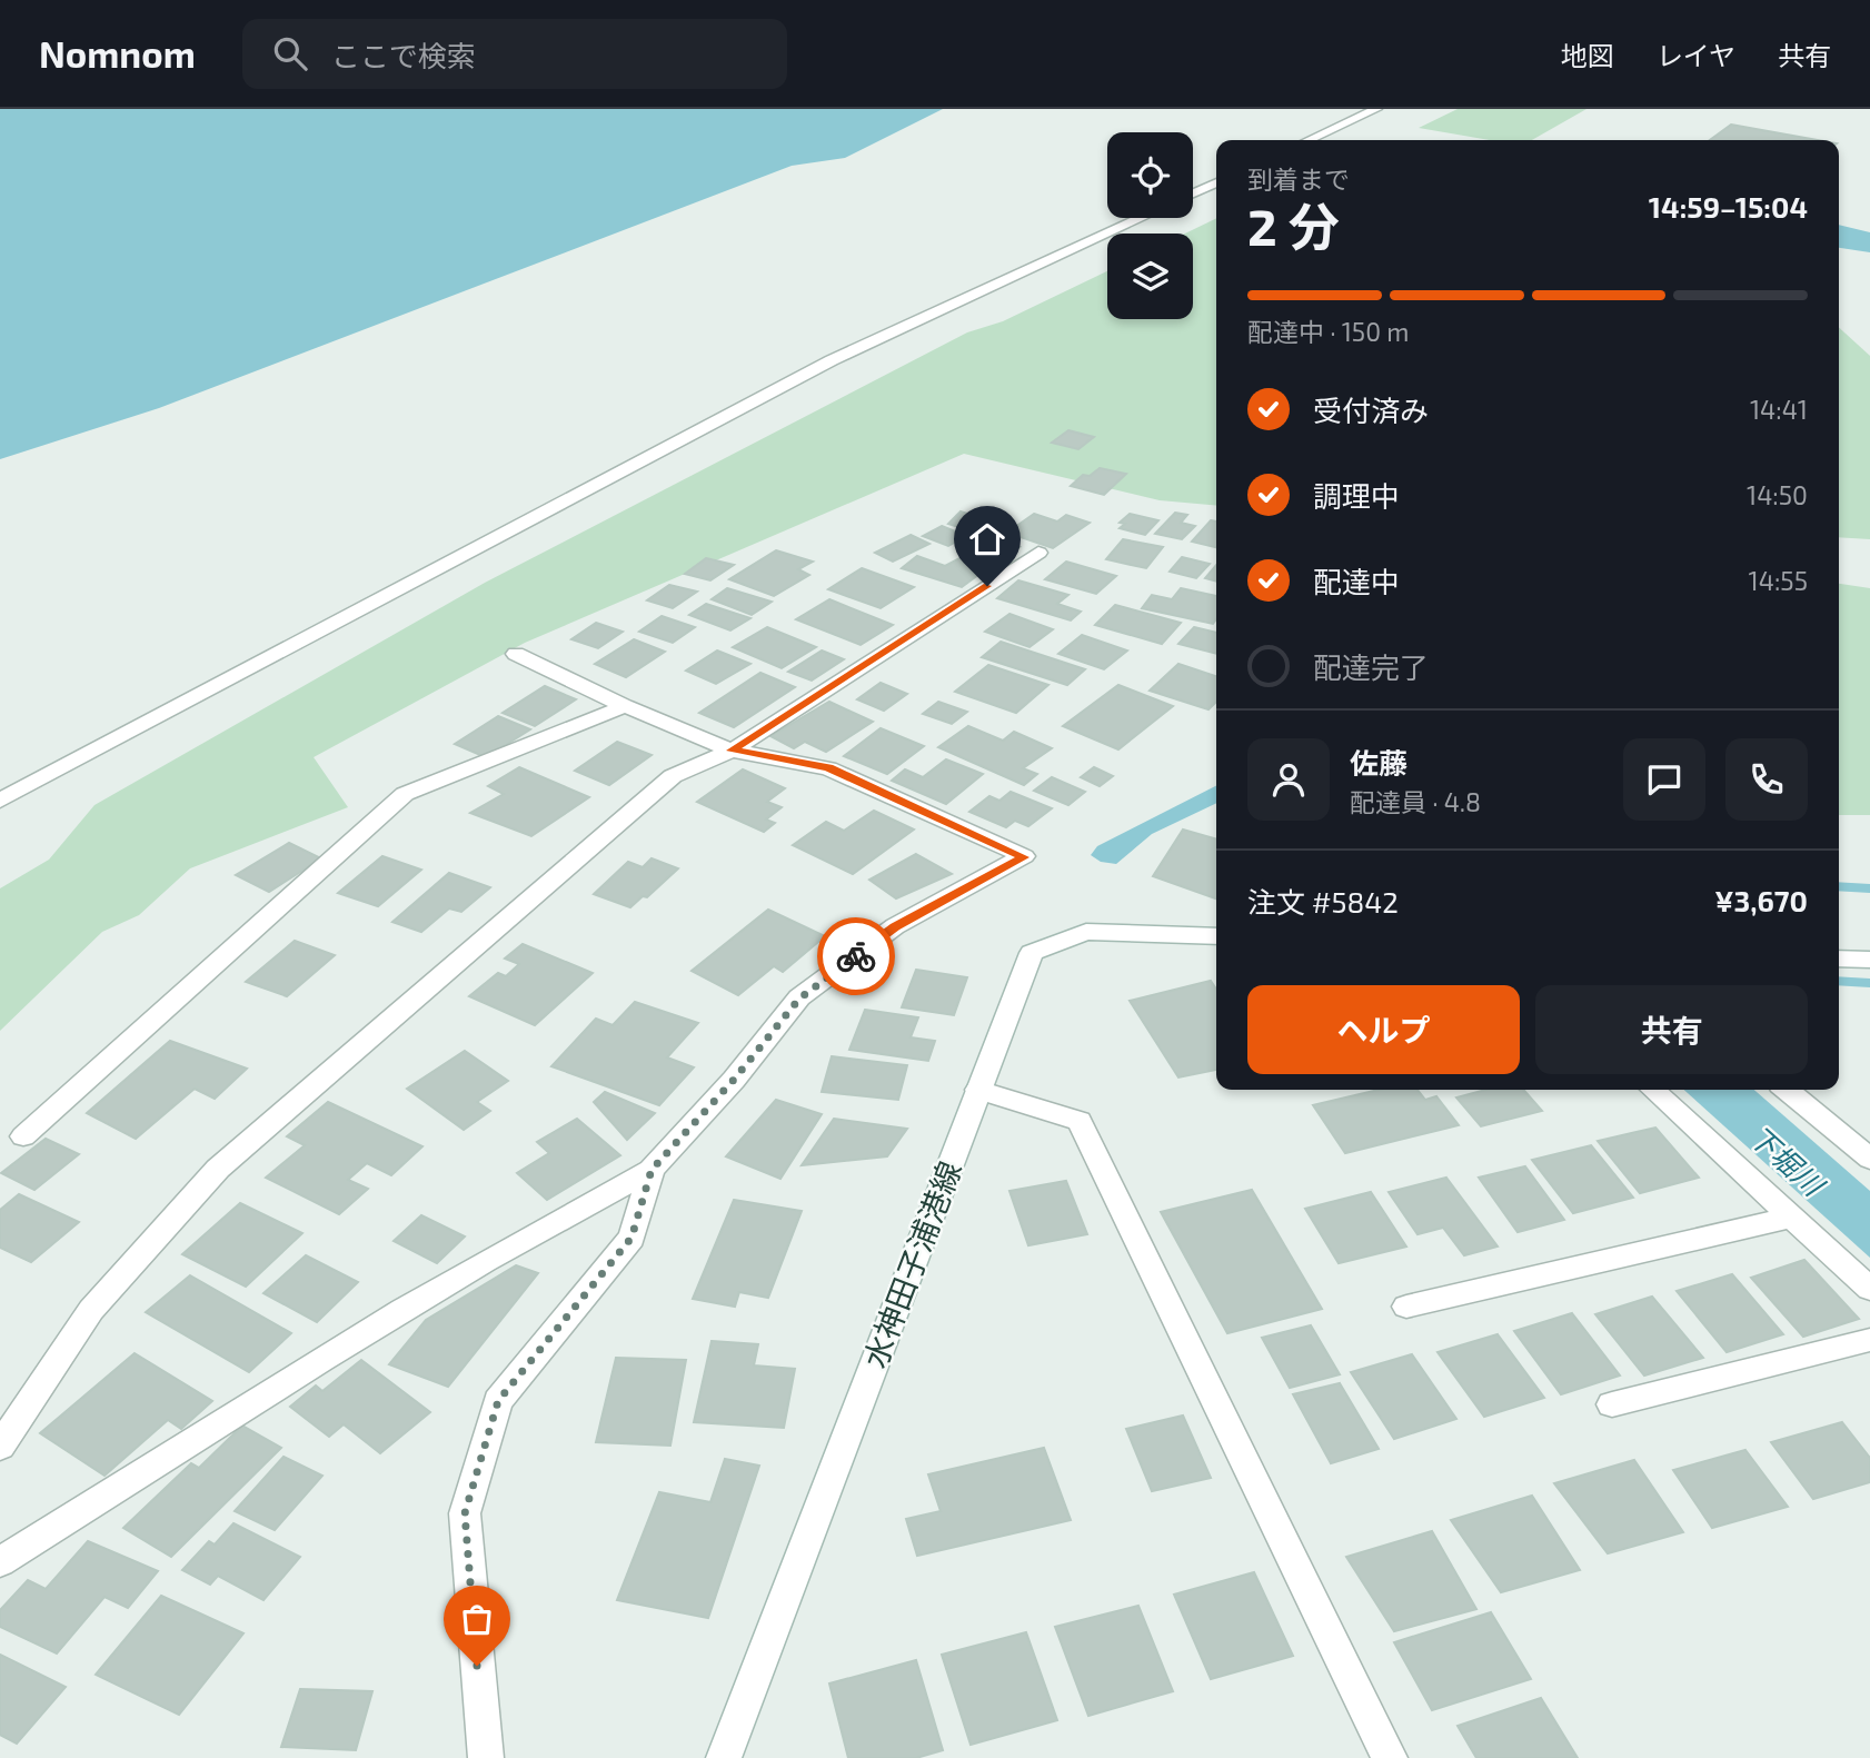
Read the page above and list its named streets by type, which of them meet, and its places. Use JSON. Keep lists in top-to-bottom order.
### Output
{
  "streets": {
    "street": ["水神田子浦港線"]
  },
  "water": ["下堀川"],
  "page": {
    "header": "Nomnom",
    "search": "ここで検索",
    "nav": ["地図", "レイヤ", "共有"],
    "heading": ["2 分", "到着まで", "14:59–15:04"],
    "panel": [
      "佐藤",
      "配達員 · 4.8",
      "注文 #5842",
      "¥3,670"
    ],
    "bar": "配達中 · 150 m",
    "list": [
      ["受付済み", "14:41"],
      ["調理中", "14:50"],
      ["配達中", "14:55"],
      "配達完了"
    ],
    "buttons": ["ヘルプ", "共有"]
  }
}
